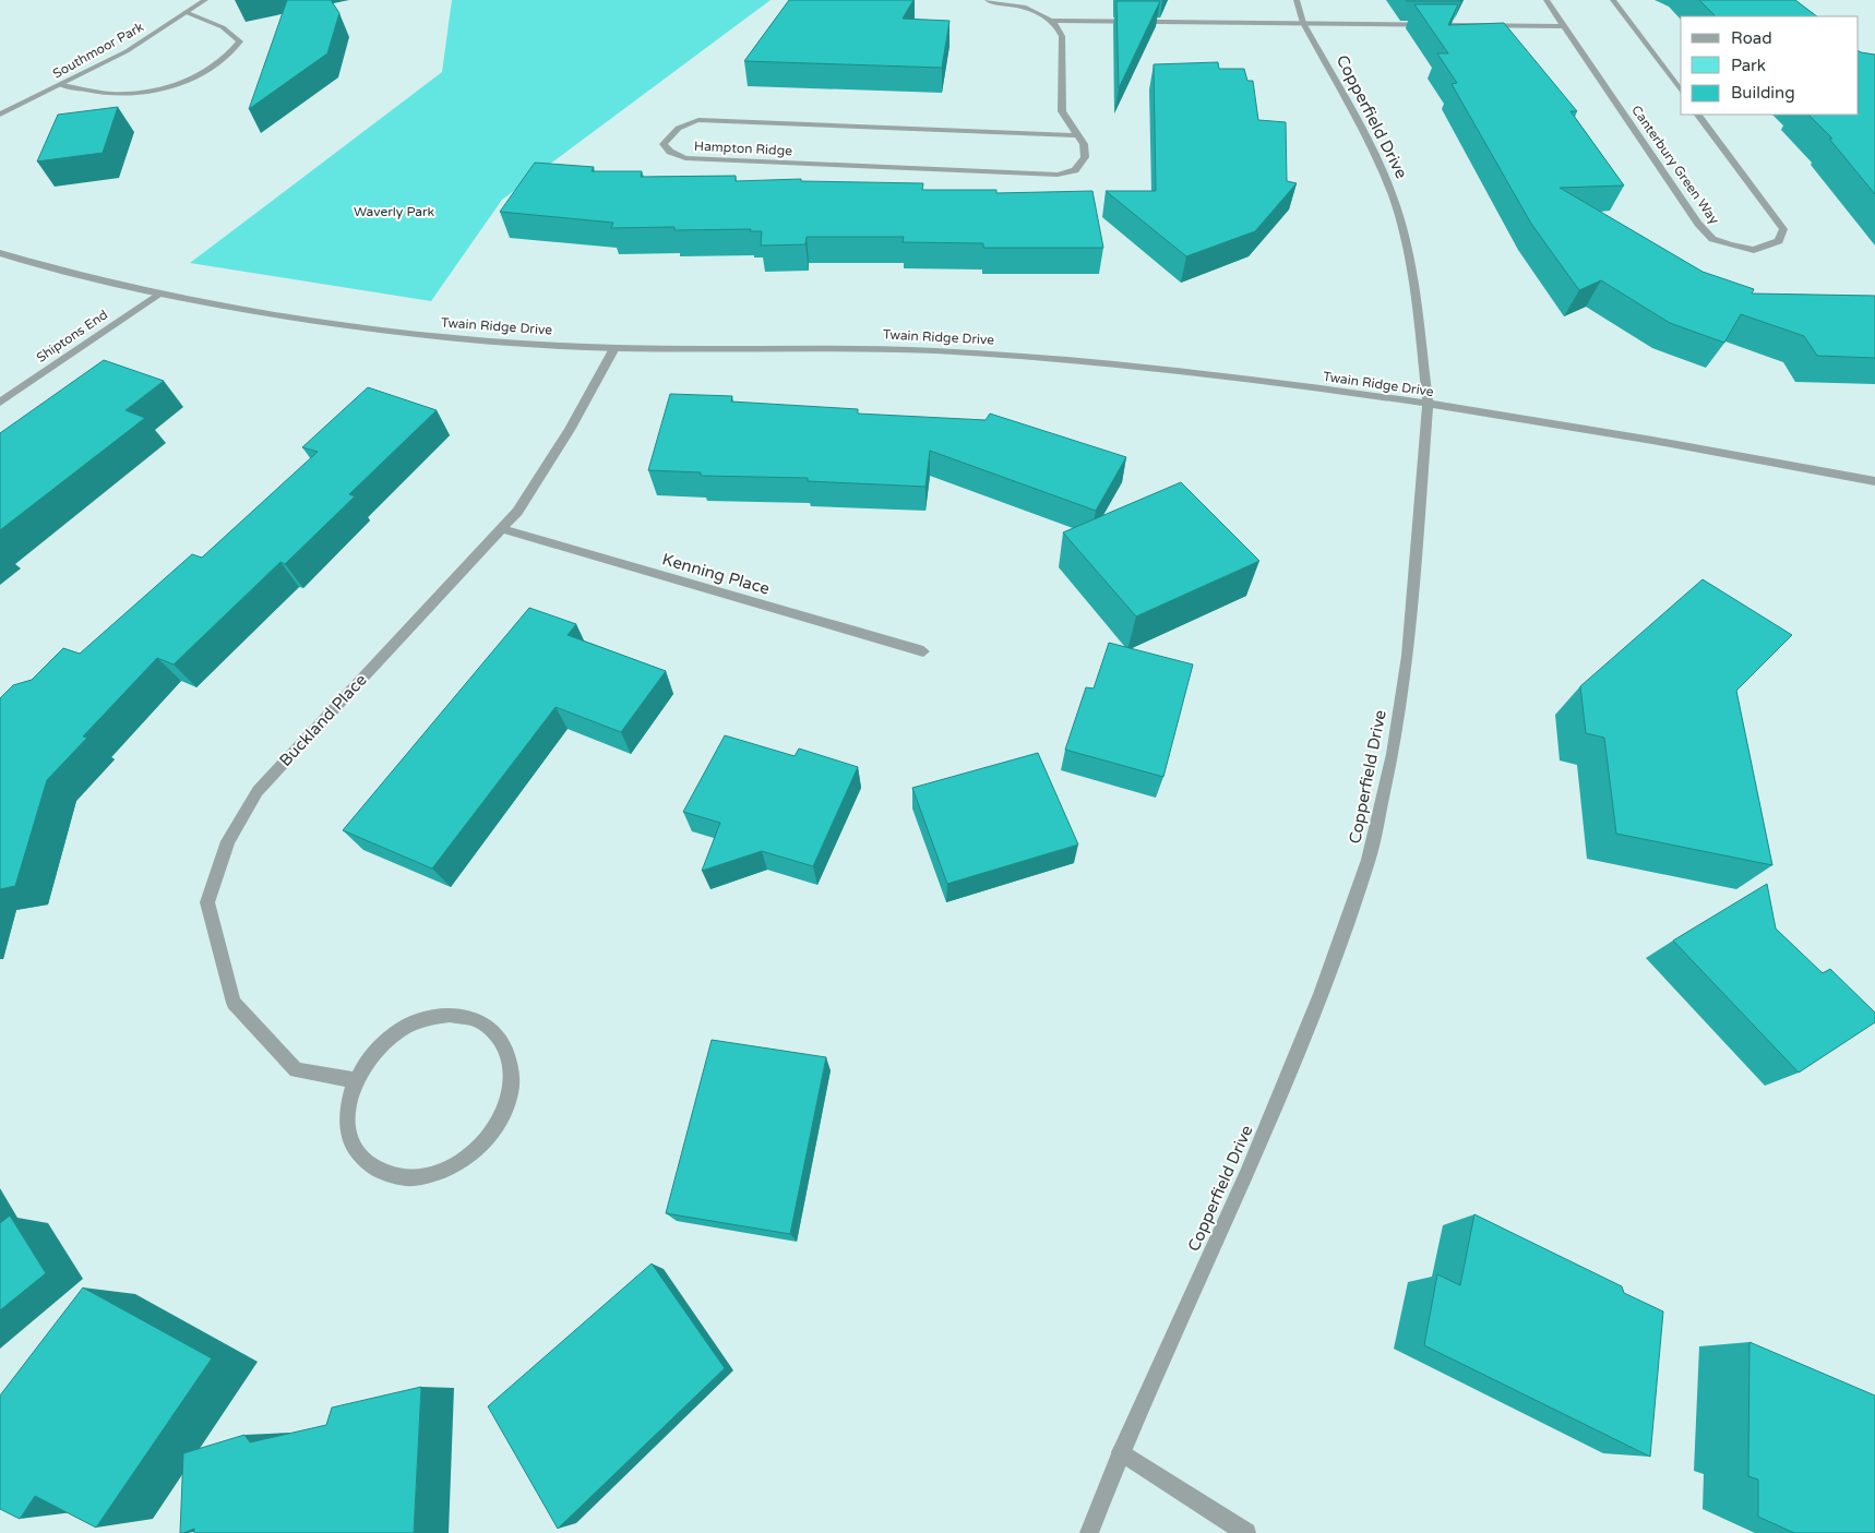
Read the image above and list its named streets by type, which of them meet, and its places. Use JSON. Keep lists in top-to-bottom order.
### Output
{
  "streets": {
    "street": [
      "Southmoor Park",
      "Copperfield Drive",
      "Hampton Ridge",
      "Canterbury Green Way",
      "Twain Ridge Drive",
      "Shiptons End",
      "Kenning Place",
      "Buckland Place"
    ]
  },
  "crossings": [
    ["Copperfield Drive", "Twain Ridge Drive"],
    ["Twain Ridge Drive", "Shiptons End"],
    ["Twain Ridge Drive", "Buckland Place"],
    ["Kenning Place", "Buckland Place"]
  ],
  "parks": ["Waverly Park"],
  "legend": ["Road", "Park", "Building"]
}
